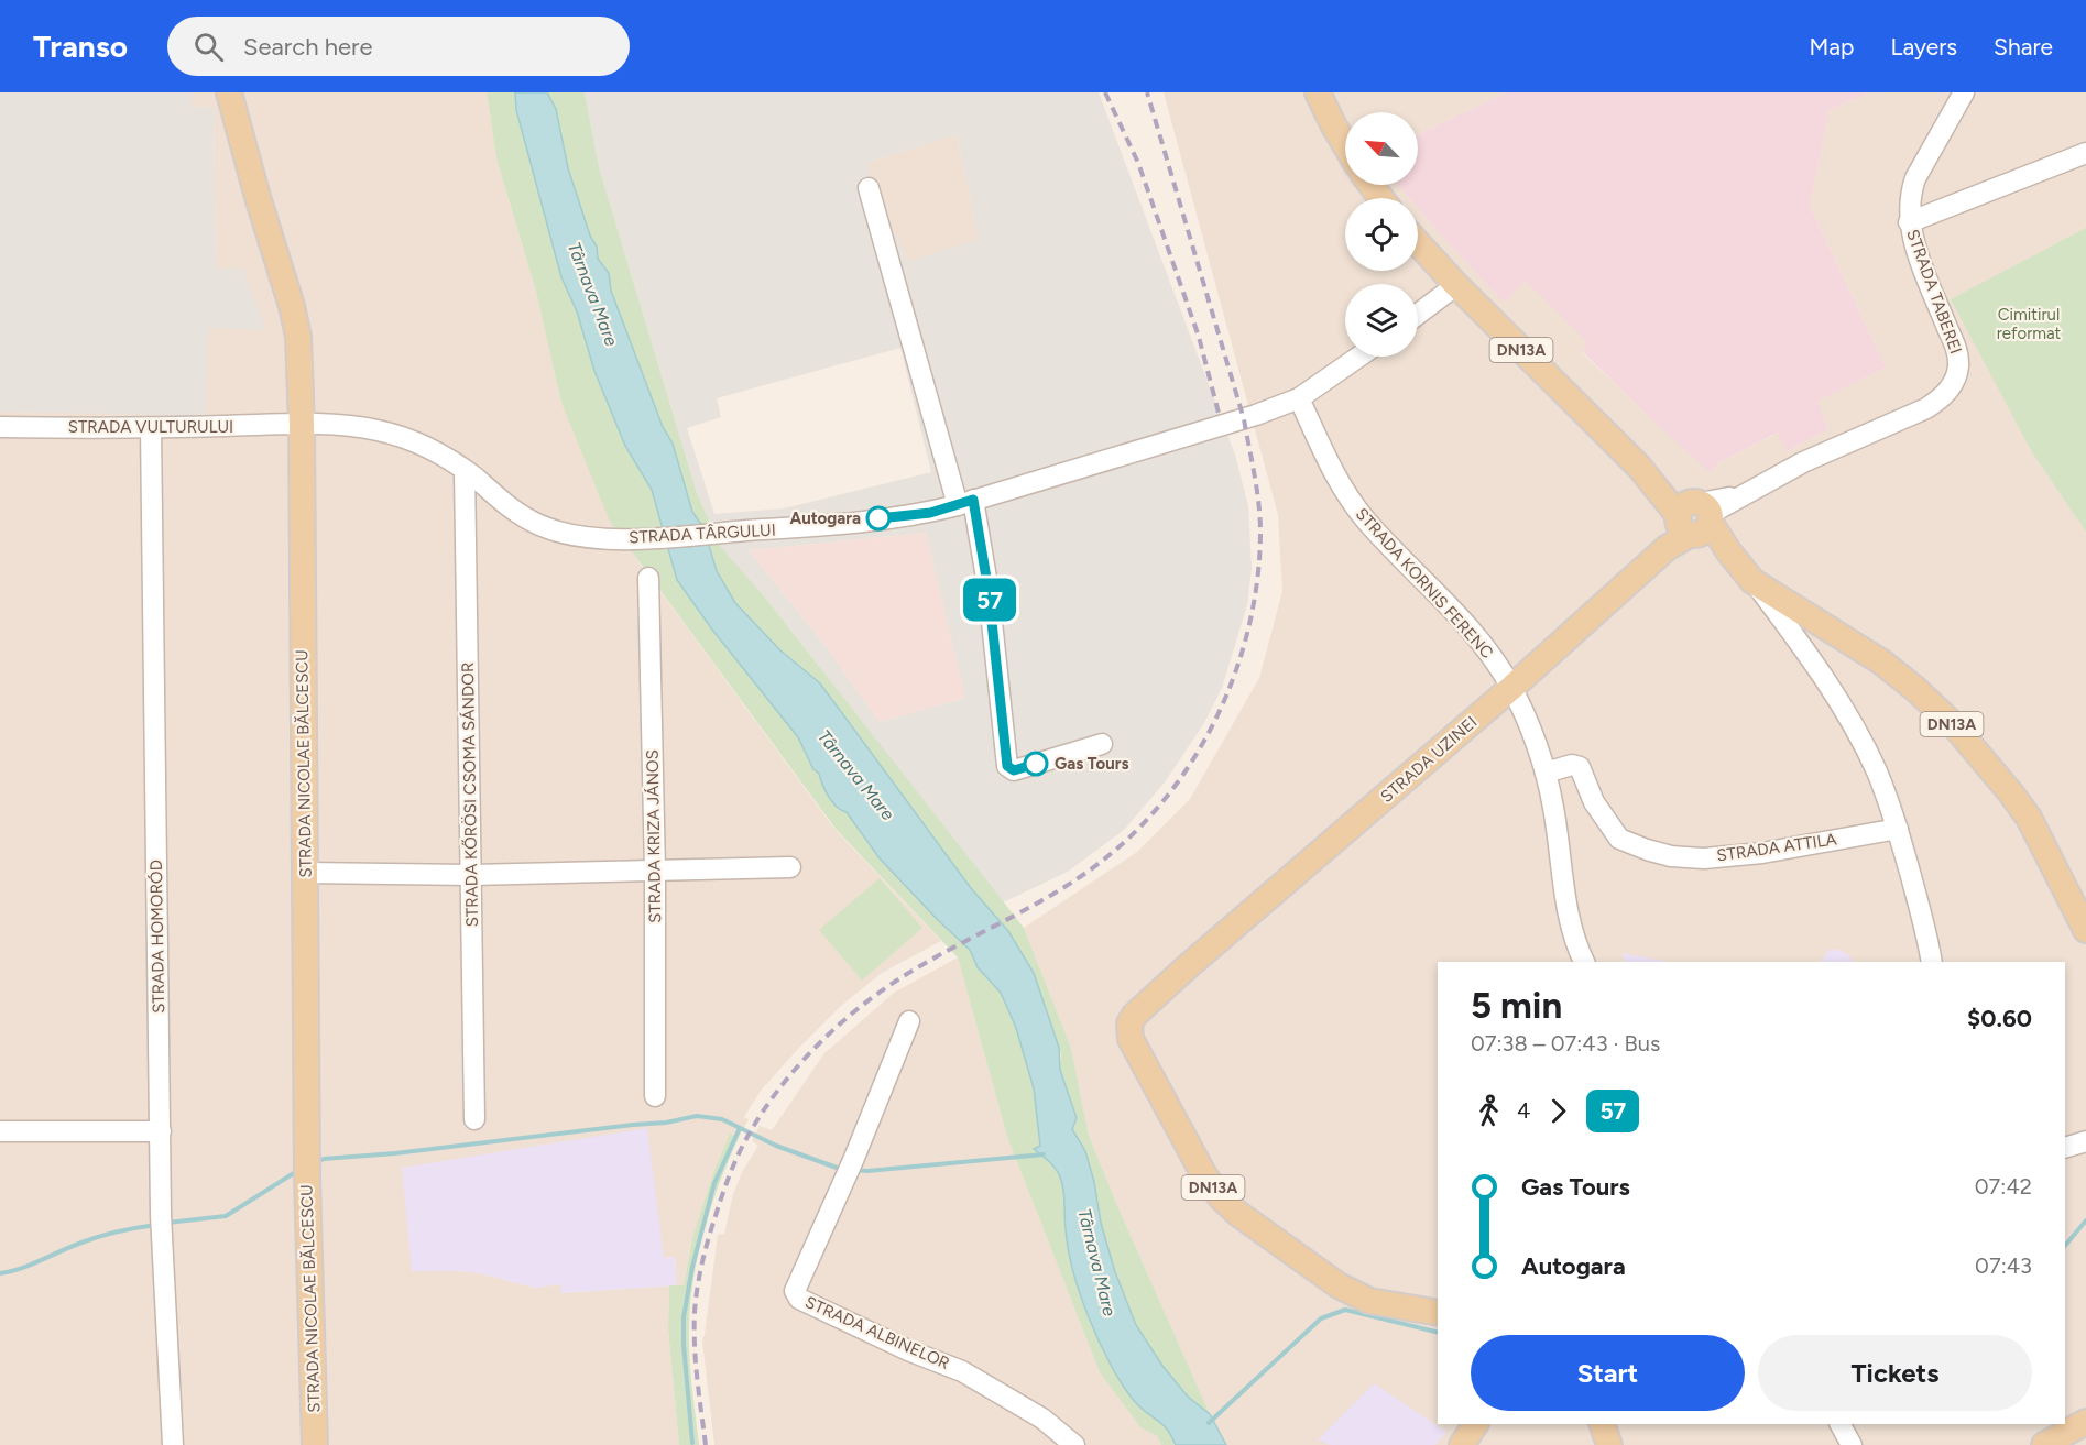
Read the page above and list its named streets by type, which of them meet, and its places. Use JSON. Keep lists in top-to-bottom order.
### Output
{
  "streets": {
    "main road": ["DN13A", "STRADA UZINEI", "STRADA NICOLAE BĂLCESCU"],
    "street": [
      "STRADA TABEREI",
      "STRADA VULTURULUI",
      "STRADA TÂRGULUI",
      "STRADA KORNIS FERENC",
      "STRADA KŐRÖSI CSOMA SÁNDOR",
      "STRADA KRIZA JÁNOS",
      "STRADA ATTILA",
      "STRADA HOMORÓD",
      "STRADA ALBINELOR"
    ]
  },
  "crossings": [
    ["STRADA TABEREI", "DN13A"],
    ["STRADA TABEREI", "STRADA UZINEI"],
    ["DN13A", "STRADA UZINEI"],
    ["STRADA VULTURULUI", "STRADA TÂRGULUI"],
    ["STRADA VULTURULUI", "STRADA NICOLAE BĂLCESCU"],
    ["STRADA VULTURULUI", "STRADA HOMORÓD"],
    ["STRADA TÂRGULUI", "STRADA KORNIS FERENC"],
    ["STRADA TÂRGULUI", "STRADA NICOLAE BĂLCESCU"],
    ["STRADA TÂRGULUI", "STRADA KŐRÖSI CSOMA SÁNDOR"],
    ["STRADA KORNIS FERENC", "STRADA UZINEI"],
    ["STRADA KORNIS FERENC", "STRADA ATTILA"]
  ],
  "water": ["Târnava Mare"],
  "parks": ["Cimitirul reformat"],
  "places": ["Autogara", "Gas Tours"],
  "lines": ["bus line 57"],
  "north": "top left",
  "page": {
    "header": "Transo",
    "search": "Search here",
    "nav": ["Map", "Layers", "Share"],
    "on_map": "57",
    "heading": ["5 min", "07:38 – 07:43 · Bus", "$0.60"],
    "legs": ["4", "57"],
    "list": [
      {
        "name": "Gas Tours",
        "value": "07:42"
      },
      {
        "name": "Autogara",
        "value": "07:43"
      }
    ],
    "buttons": ["Start", "Tickets"]
  }
}
